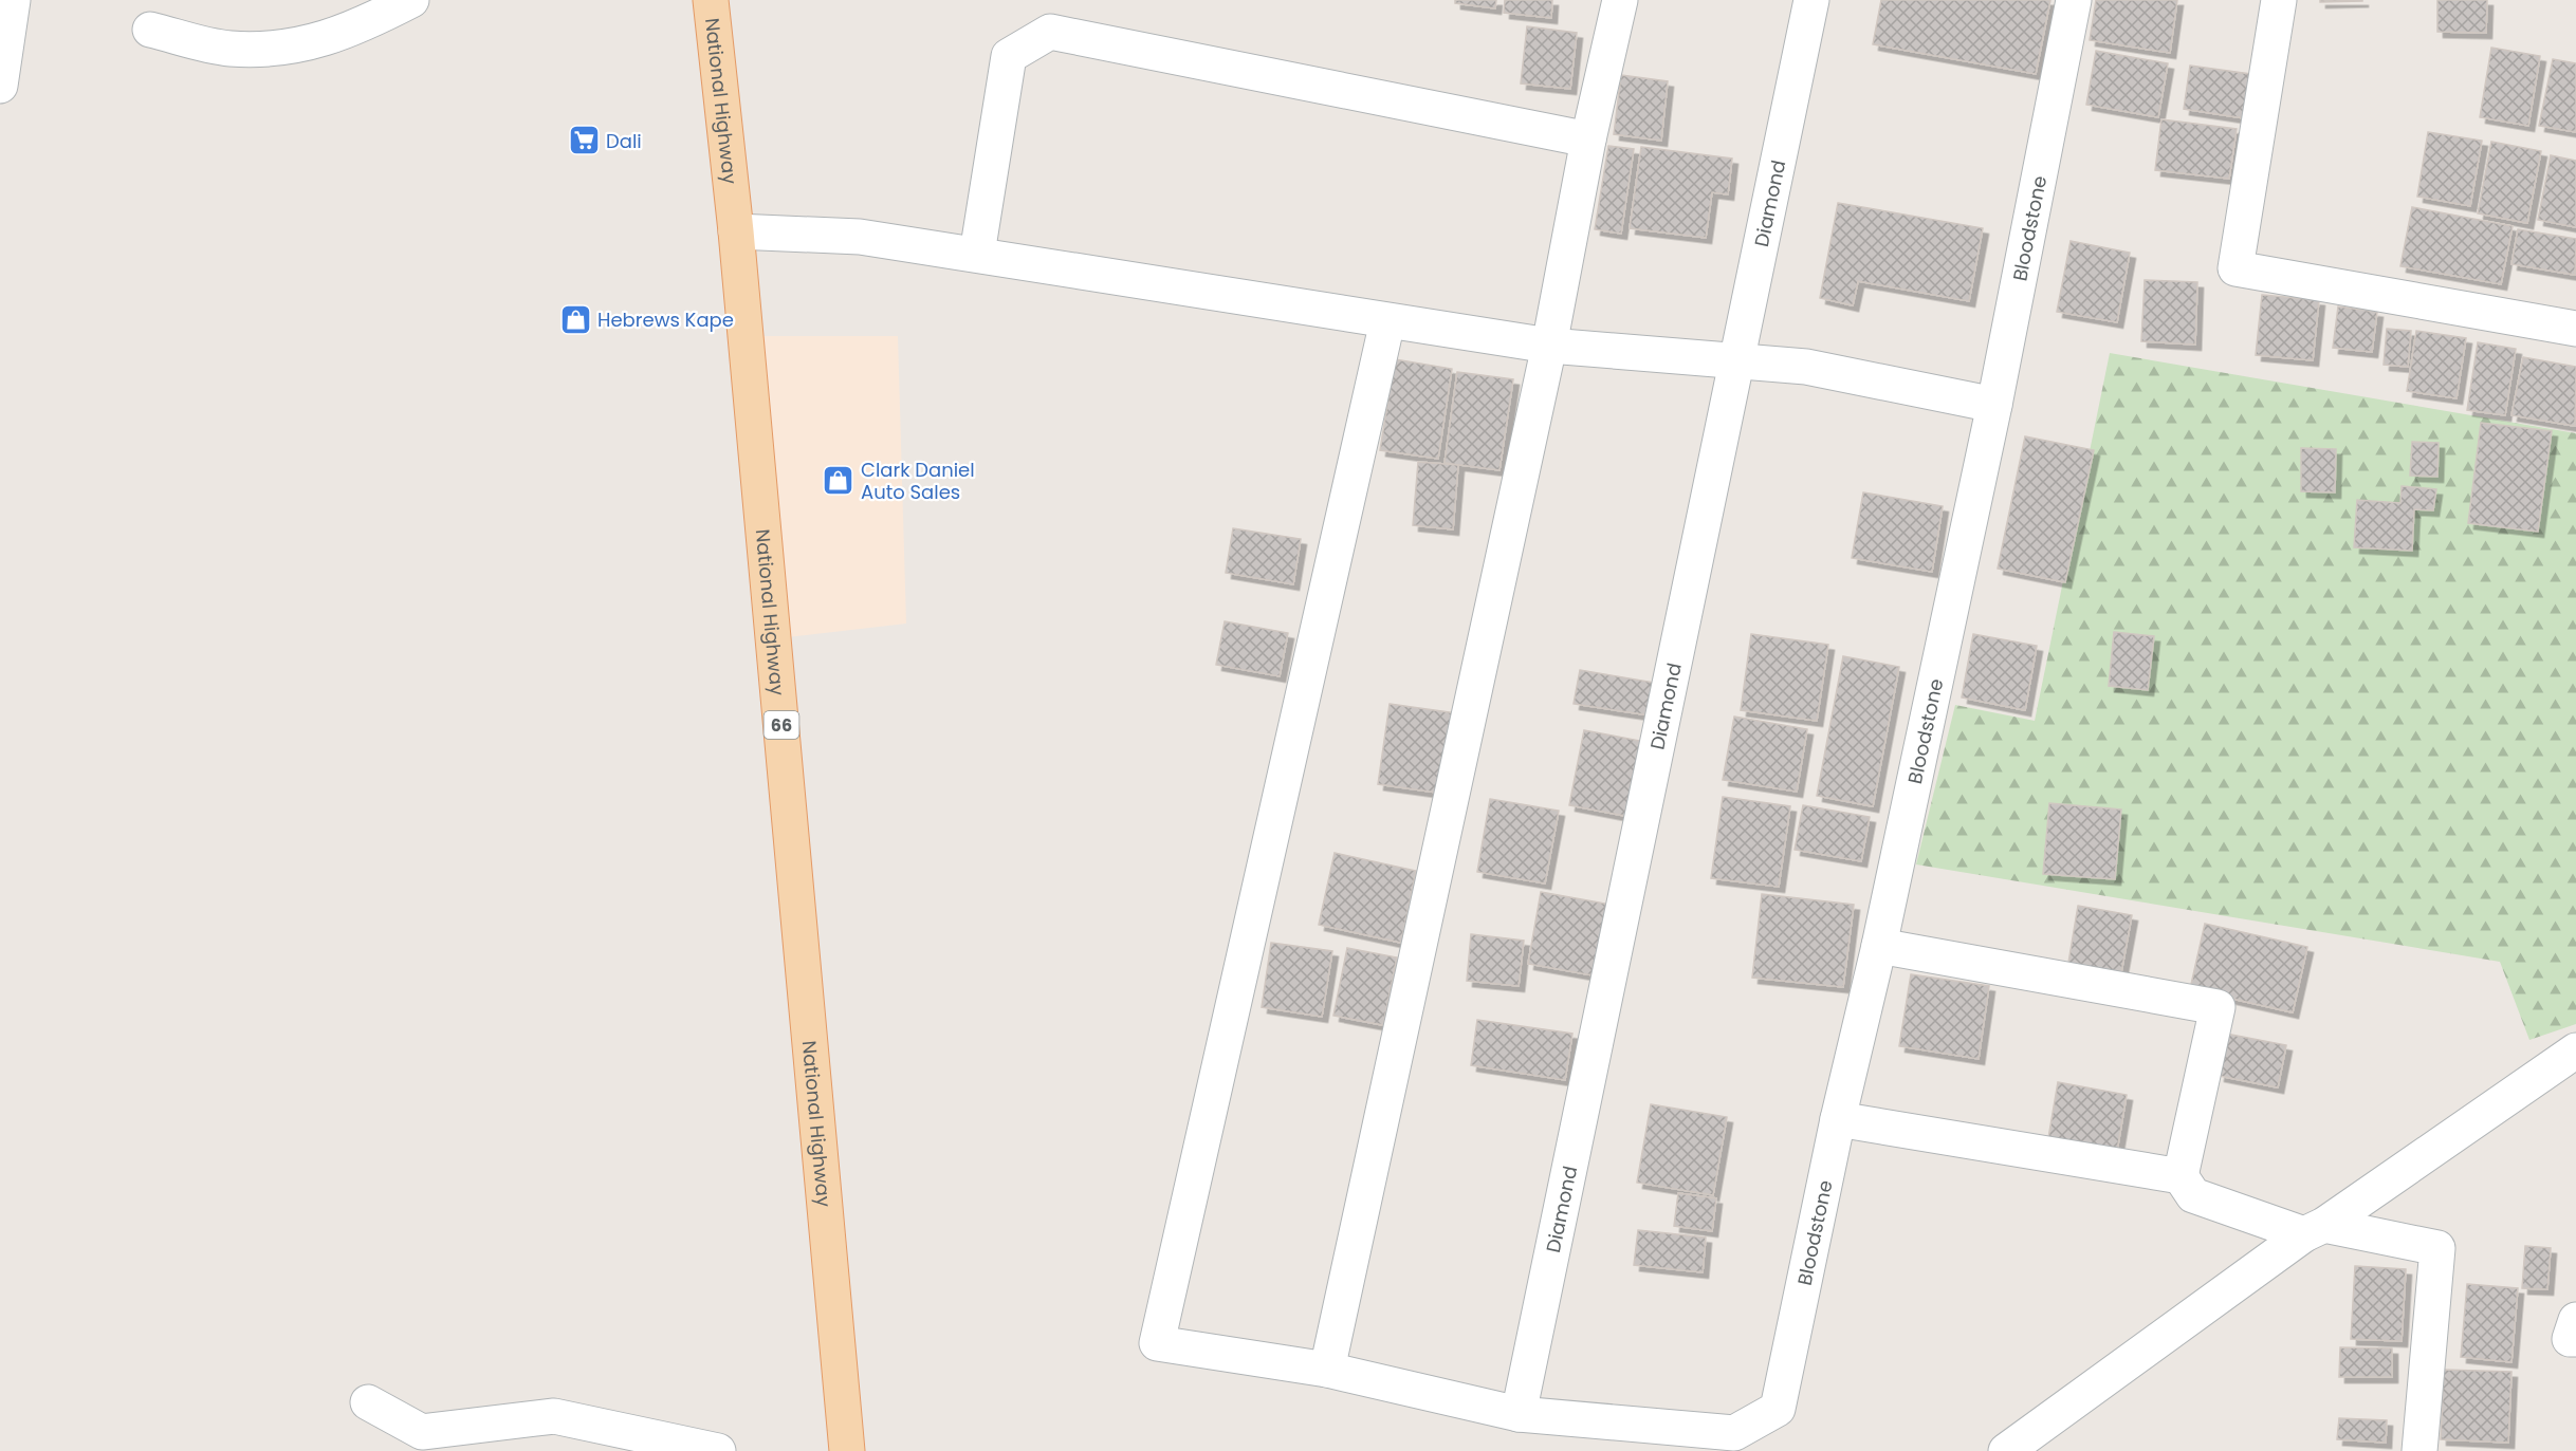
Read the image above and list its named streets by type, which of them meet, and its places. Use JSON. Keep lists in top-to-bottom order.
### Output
{
  "streets": {
    "main road": ["National Highway", "66"],
    "street": ["Diamond", "Bloodstone"]
  },
  "crossings": [
    ["Diamond", "Bloodstone"]
  ],
  "places": {
    "supermarket": ["Dali"],
    "shop": ["Hebrews Kape", "Clark Daniel Auto Sales"]
  }
}
